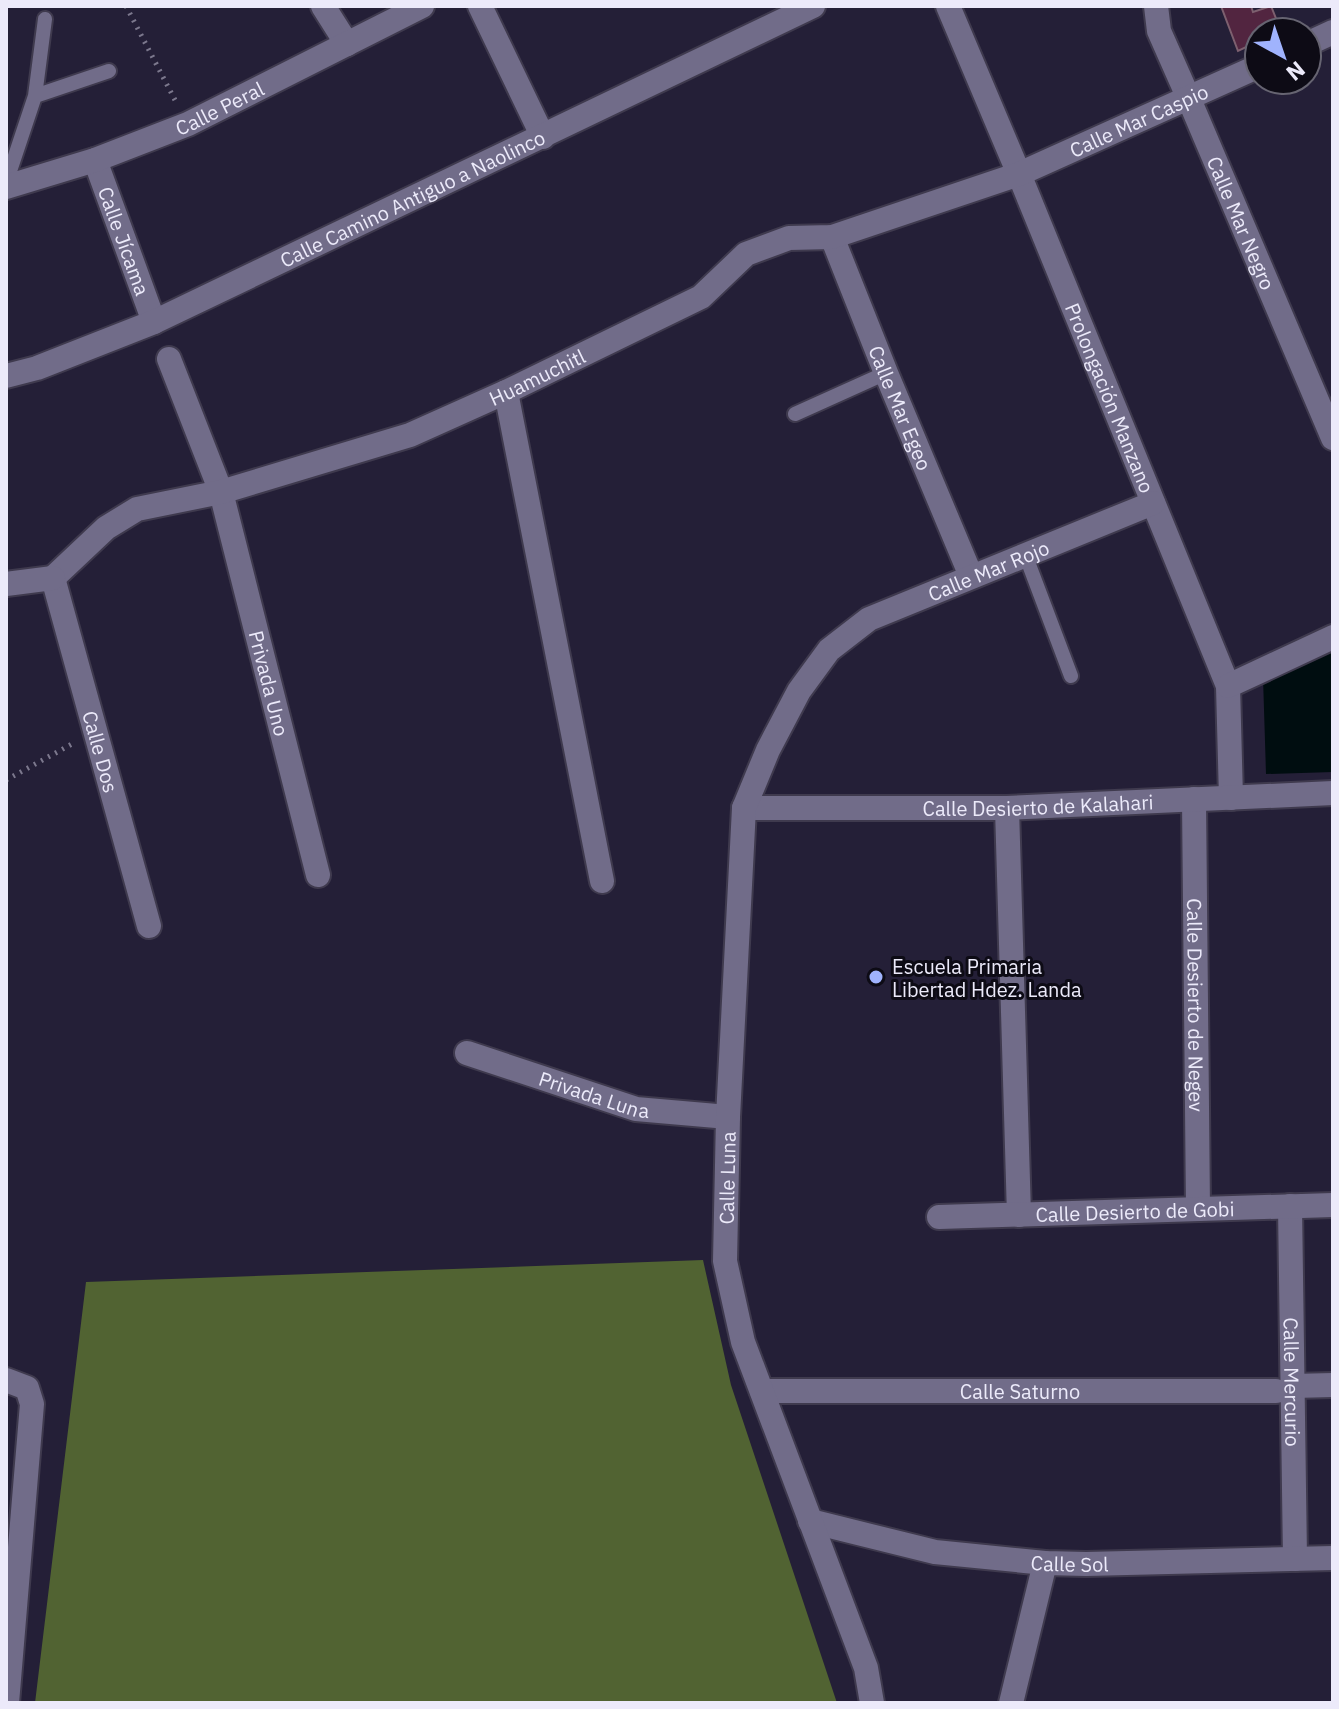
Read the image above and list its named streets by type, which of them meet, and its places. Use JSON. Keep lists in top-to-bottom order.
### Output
{
  "streets": {
    "street": [
      "Calle Peral",
      "Calle Mar Caspio",
      "Calle Camino Antiguo a Naolinco",
      "Calle Mar Negro",
      "Calle Jícama",
      "Huamuchitl",
      "Prolongación Manzano",
      "Calle Mar Egeo",
      "Calle Mar Rojo",
      "Privada Uno",
      "Calle Dos",
      "Calle Desierto de Kalahari",
      "Calle Desierto de Negev",
      "Privada Luna",
      "Calle Luna",
      "Calle Desierto de Gobi",
      "Calle Mercurio",
      "Calle Saturno",
      "Calle Sol"
    ]
  },
  "crossings": [
    ["Calle Peral", "Calle Jícama"],
    ["Calle Mar Caspio", "Calle Mar Negro"],
    ["Calle Mar Caspio", "Huamuchitl"],
    ["Calle Mar Caspio", "Prolongación Manzano"],
    ["Calle Camino Antiguo a Naolinco", "Calle Jícama"],
    ["Huamuchitl", "Prolongación Manzano"],
    ["Huamuchitl", "Calle Mar Egeo"],
    ["Huamuchitl", "Privada Uno"],
    ["Huamuchitl", "Calle Dos"],
    ["Prolongación Manzano", "Calle Mar Rojo"],
    ["Prolongación Manzano", "Calle Desierto de Kalahari"],
    ["Calle Mar Egeo", "Calle Mar Rojo"],
    ["Calle Mar Rojo", "Calle Luna"],
    ["Calle Desierto de Kalahari", "Calle Desierto de Negev"],
    ["Calle Desierto de Kalahari", "Calle Luna"],
    ["Calle Desierto de Negev", "Calle Desierto de Gobi"],
    ["Privada Luna", "Calle Luna"],
    ["Calle Luna", "Calle Saturno"],
    ["Calle Luna", "Calle Sol"],
    ["Calle Desierto de Gobi", "Calle Mercurio"],
    ["Calle Mercurio", "Calle Saturno"],
    ["Calle Mercurio", "Calle Sol"]
  ],
  "places": ["Escuela Primaria Libertad Hdez. Landa"],
  "north": "bottom right"
}
